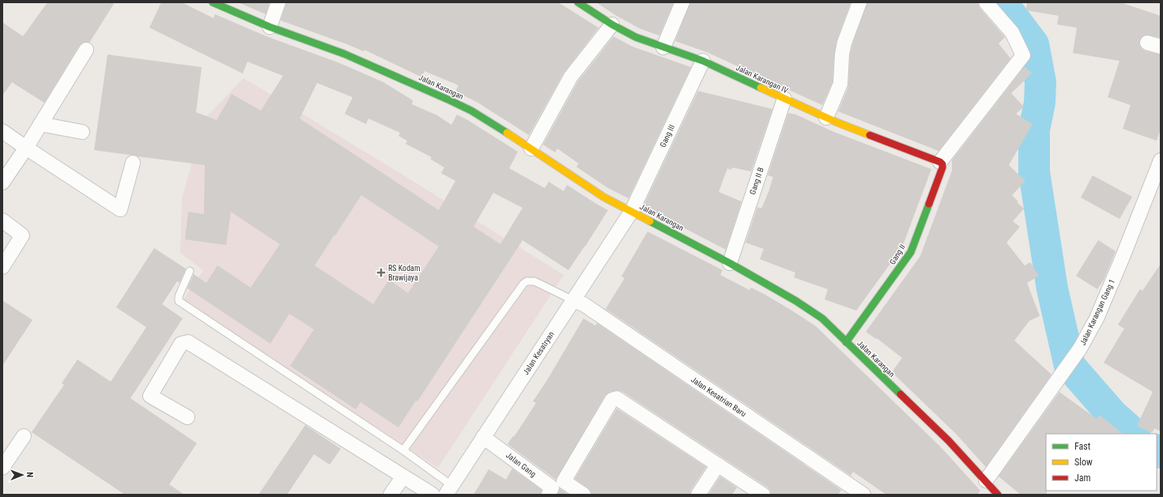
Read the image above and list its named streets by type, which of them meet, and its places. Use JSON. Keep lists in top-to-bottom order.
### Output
{
  "streets": {
    "street": [
      "Jalan Karangan IV",
      "Jalan Karangan",
      "Gang III",
      "Gang II B",
      "Gang II",
      "Jalan Karangan Gang 1",
      "Jalan Kesatryan",
      "Jalan Kesatrian Baru",
      "Jalan Gang"
    ]
  },
  "crossings": [
    ["Jalan Karangan IV", "Gang III"],
    ["Jalan Karangan IV", "Gang II B"],
    ["Jalan Karangan IV", "Gang II"],
    ["Jalan Karangan", "Gang III"],
    ["Jalan Karangan", "Gang II B"],
    ["Jalan Karangan", "Gang II"],
    ["Jalan Karangan", "Jalan Karangan Gang 1"],
    ["Jalan Karangan", "Jalan Kesatryan"],
    ["Gang III", "Jalan Kesatryan"],
    ["Jalan Kesatryan", "Jalan Kesatrian Baru"],
    ["Jalan Kesatryan", "Jalan Gang"]
  ],
  "places": {
    "health": ["RS Kodam Brawijaya"]
  },
  "legend": ["Fast", "Slow", "Jam"],
  "north": "right"
}
